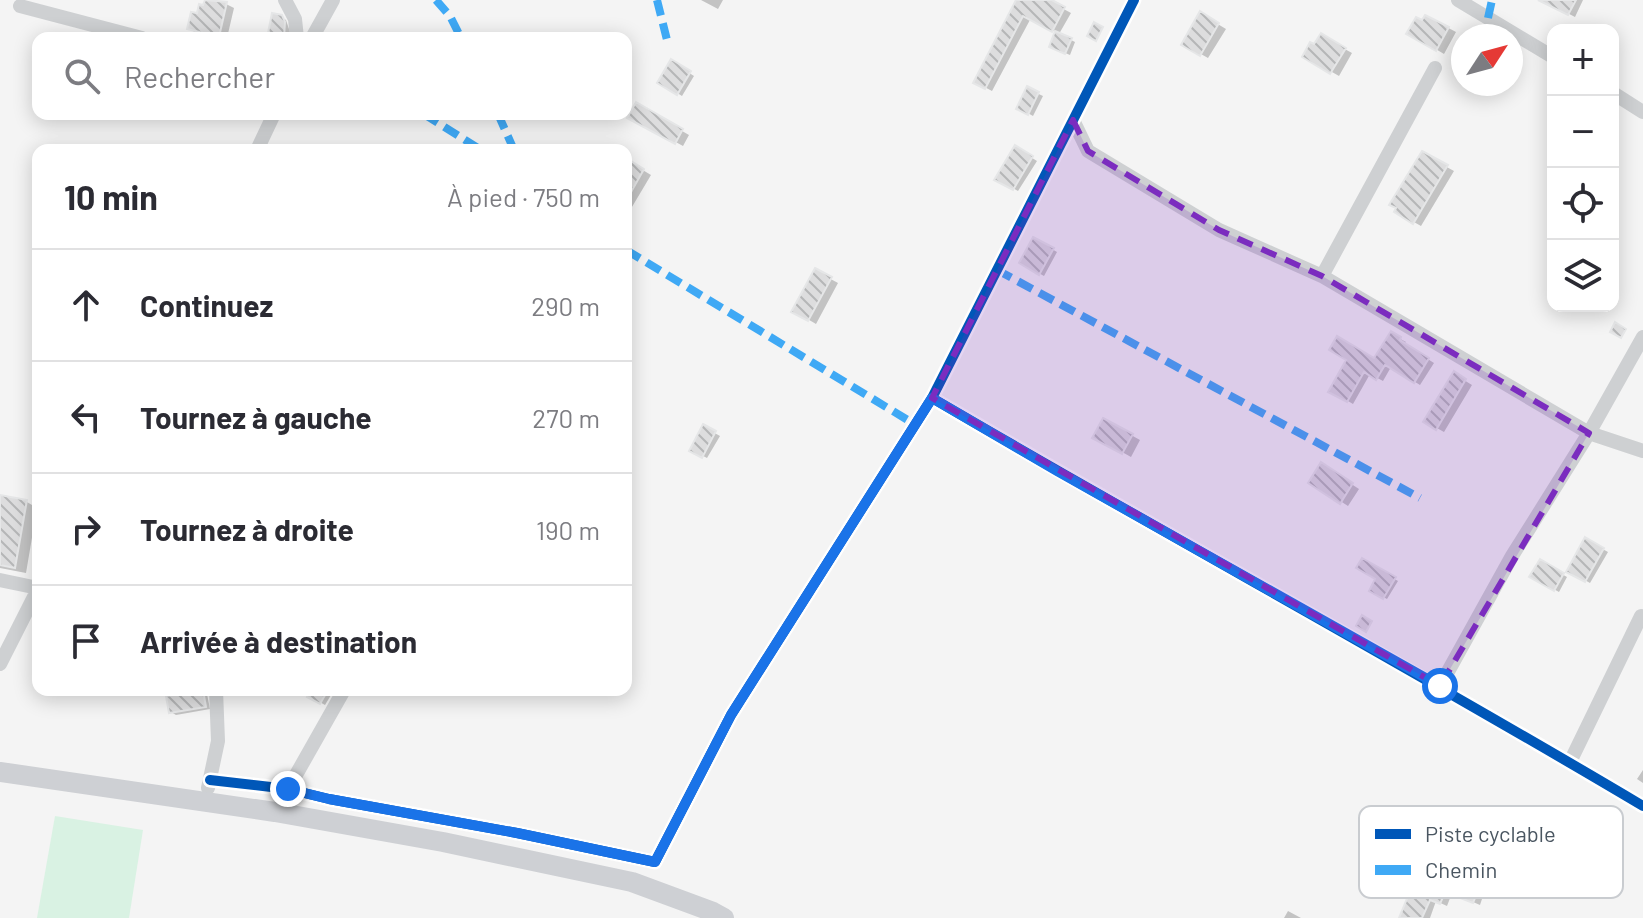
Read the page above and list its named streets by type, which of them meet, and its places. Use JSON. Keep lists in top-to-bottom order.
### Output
{
  "legend": ["Piste cyclable", "Chemin"],
  "north": "top right",
  "page": {
    "map_buttons": ["+", "−"],
    "search": "Rechercher",
    "heading": ["10 min", "À pied · 750 m"],
    "list": [
      ["Continuez", "290 m"],
      ["Tournez à gauche", "270 m"],
      ["Tournez à droite", "190 m"],
      "Arrivée à destination"
    ]
  }
}
